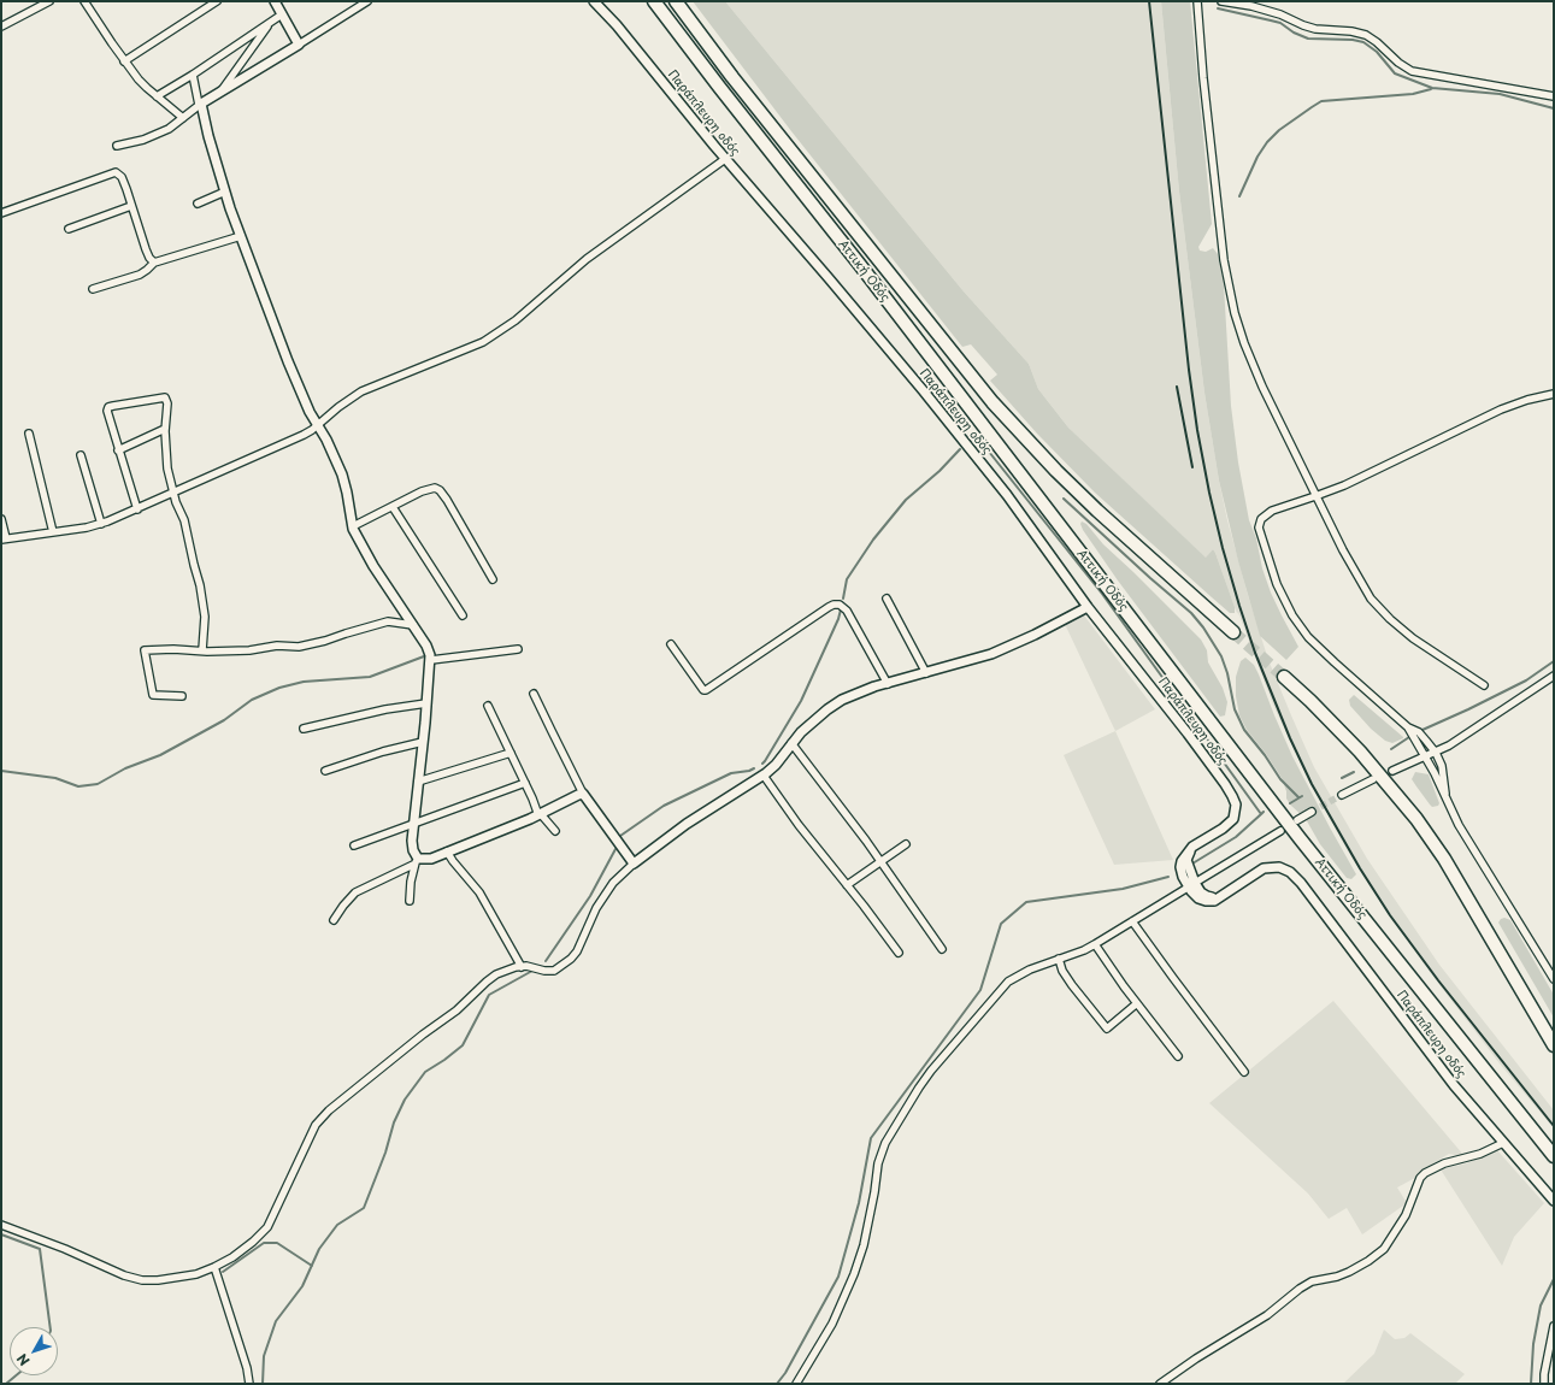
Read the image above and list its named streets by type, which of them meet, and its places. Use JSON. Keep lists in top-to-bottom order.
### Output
{
  "streets": {
    "highway": ["Αττική Οδός"],
    "street": ["Παράπλευρη οδός"]
  },
  "north": "bottom left"
}
